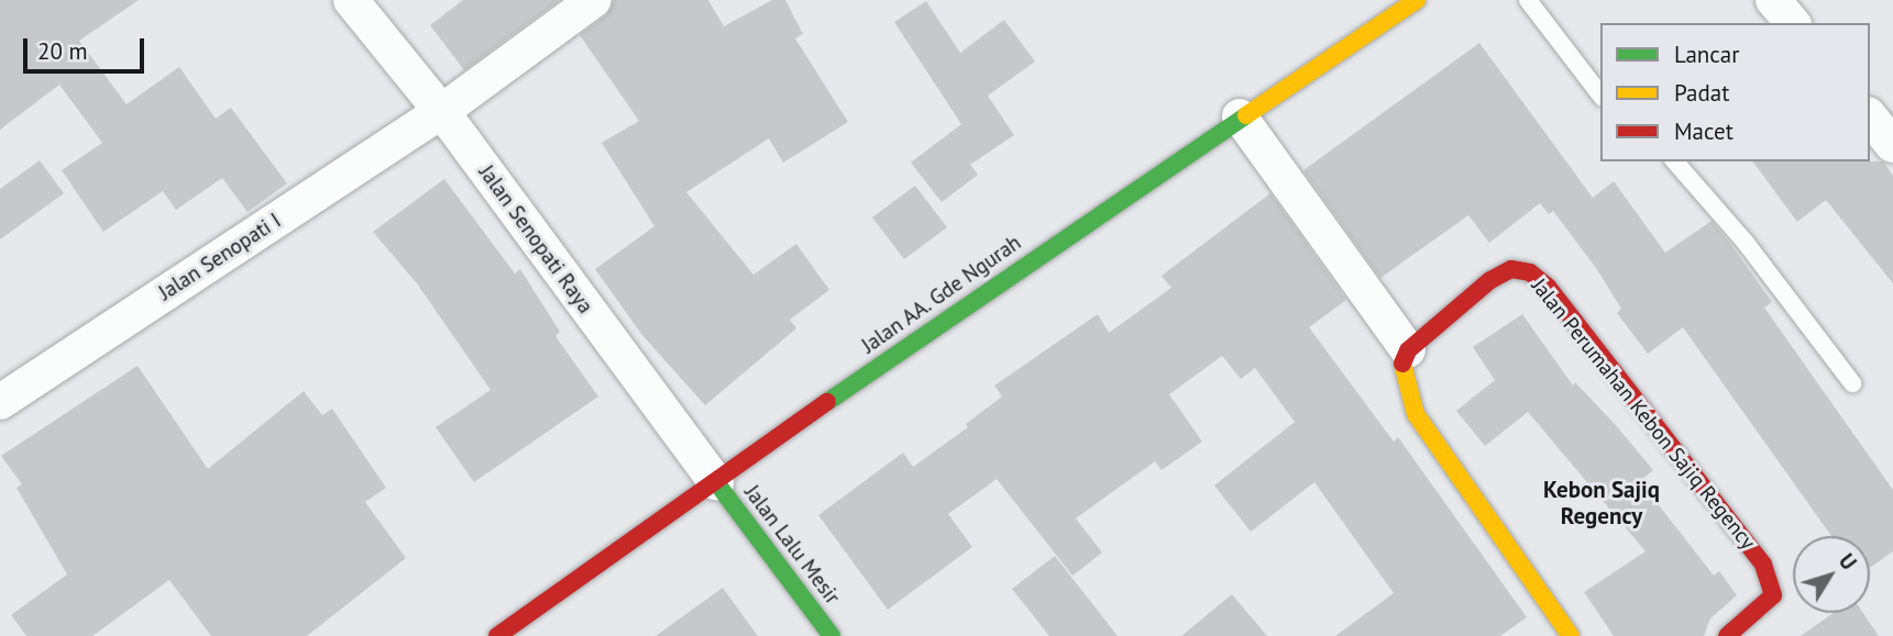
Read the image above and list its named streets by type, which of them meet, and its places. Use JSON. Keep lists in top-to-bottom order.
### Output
{
  "streets": {
    "street": [
      "Jalan Senopati Raya",
      "Jalan Senopati I",
      "Jalan AA. Gde Ngurah",
      "Jalan Perumahan Kebon Sajiq Regency",
      "Jalan Lalu Mesir"
    ]
  },
  "crossings": [
    ["Jalan Senopati Raya", "Jalan Senopati I"],
    ["Jalan Senopati Raya", "Jalan AA. Gde Ngurah"],
    ["Jalan Senopati Raya", "Jalan Lalu Mesir"],
    ["Jalan AA. Gde Ngurah", "Jalan Lalu Mesir"]
  ],
  "districts": ["Kebon Sajiq Regency"],
  "legend": ["Lancar", "Padat", "Macet"],
  "scale_bar": "20 m",
  "north": "top right"
}
